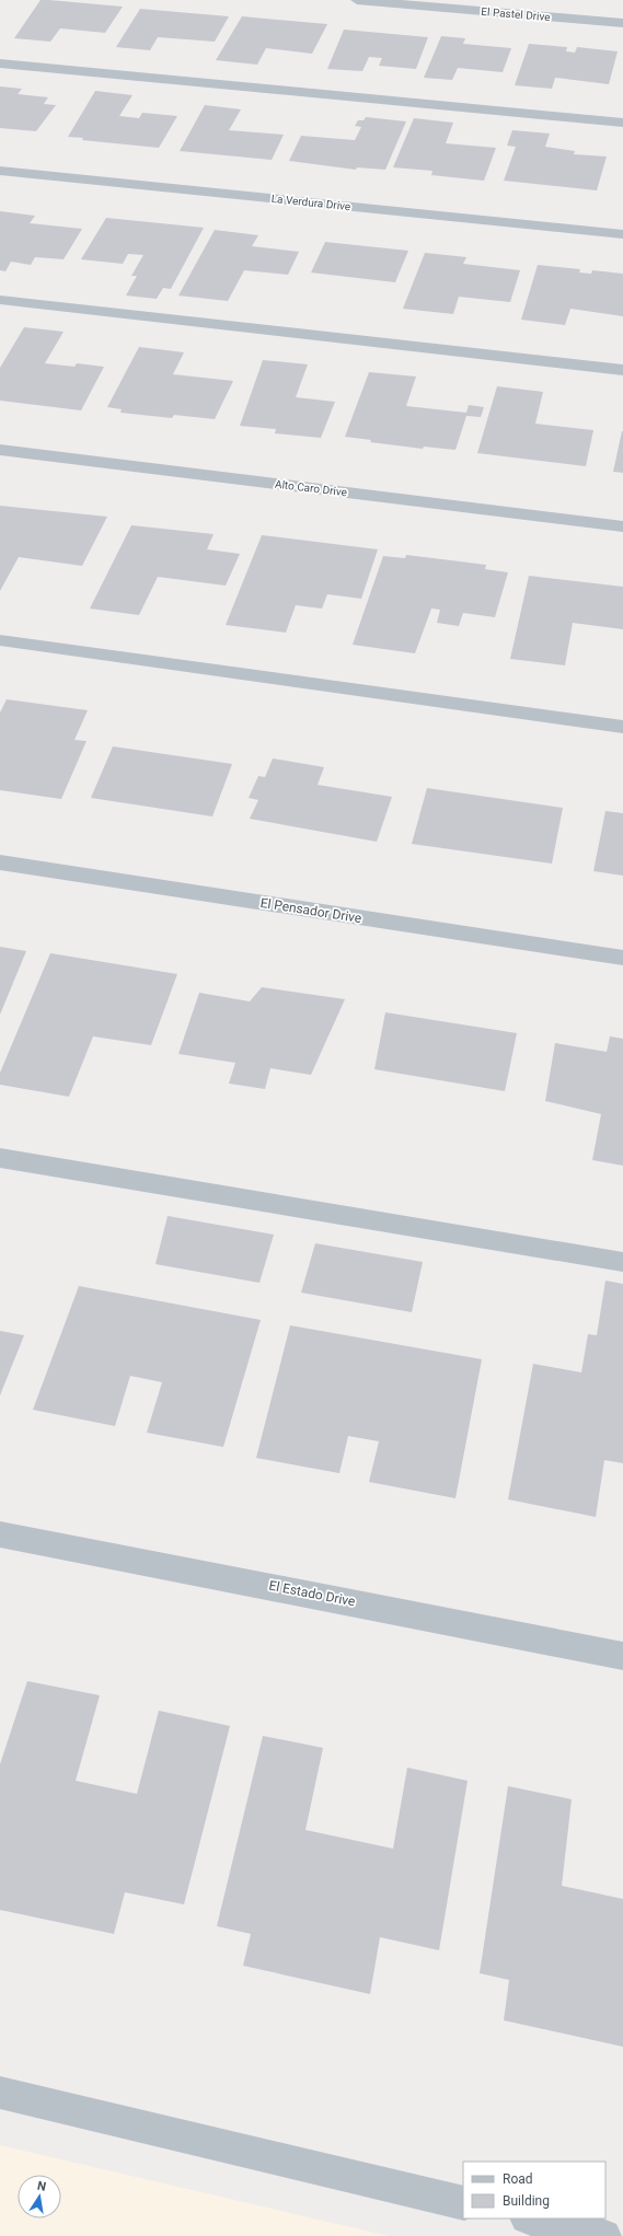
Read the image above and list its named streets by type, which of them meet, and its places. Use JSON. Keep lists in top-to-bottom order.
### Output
{
  "streets": {
    "street": [
      "El Pastel Drive",
      "La Verdura Drive",
      "Alto Caro Drive",
      "El Pensador Drive",
      "El Estado Drive"
    ]
  },
  "legend": ["Road", "Building"],
  "north": "top"
}
